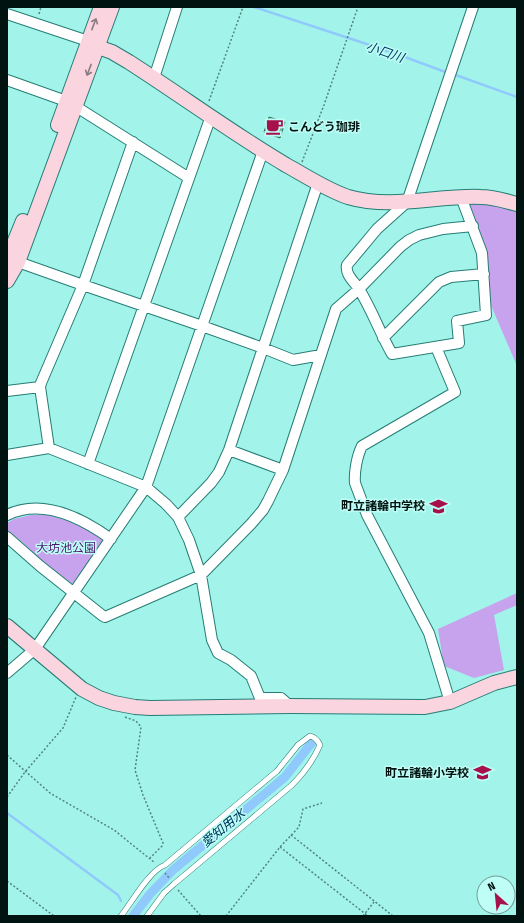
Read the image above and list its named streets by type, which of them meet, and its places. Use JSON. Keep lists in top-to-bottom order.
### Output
{
  "water": ["小口川", "愛知用水"],
  "parks": ["大坊池公園"],
  "places": {
    "cafe": ["こんどう珈琲"],
    "school or university": ["町立諸輪中学校", "町立諸輪小学校"]
  },
  "north": "top left"
}
